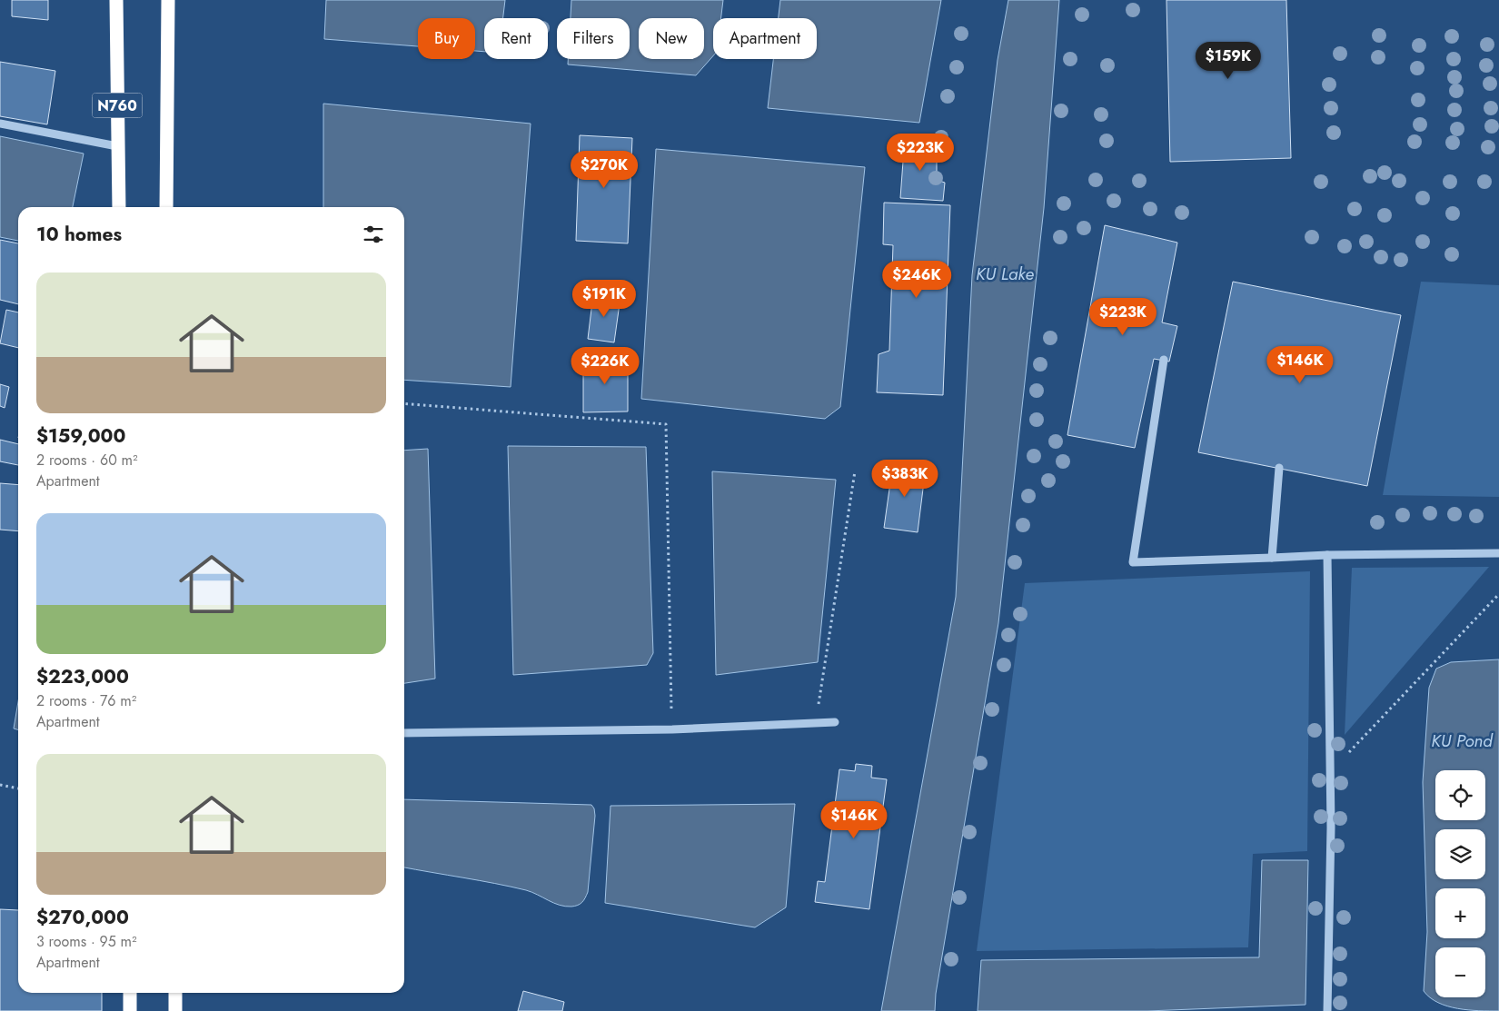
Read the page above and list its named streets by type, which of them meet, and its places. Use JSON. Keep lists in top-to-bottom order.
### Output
{
  "streets": {
    "highway": ["N760"]
  },
  "water": ["KU Lake", "KU Pond"],
  "page": {
    "chip": [
      "Buy",
      "Rent",
      "Filters",
      "New",
      "Apartment"
    ],
    "price": [
      "$159K",
      "$223K",
      "$270K",
      "$246K",
      "$191K",
      "$223K",
      "$146K",
      "$226K",
      "$383K",
      "$146K"
    ],
    "heading": "10 homes",
    "list": [
      {
        "name": "$159,000",
        "note": "2 rooms · 60 m² · Apartment"
      },
      {
        "name": "$223,000",
        "note": "2 rooms · 76 m² · Apartment"
      },
      {
        "name": "$270,000",
        "note": "3 rooms · 95 m² · Apartment"
      }
    ],
    "map_buttons": ["+", "−"]
  }
}
